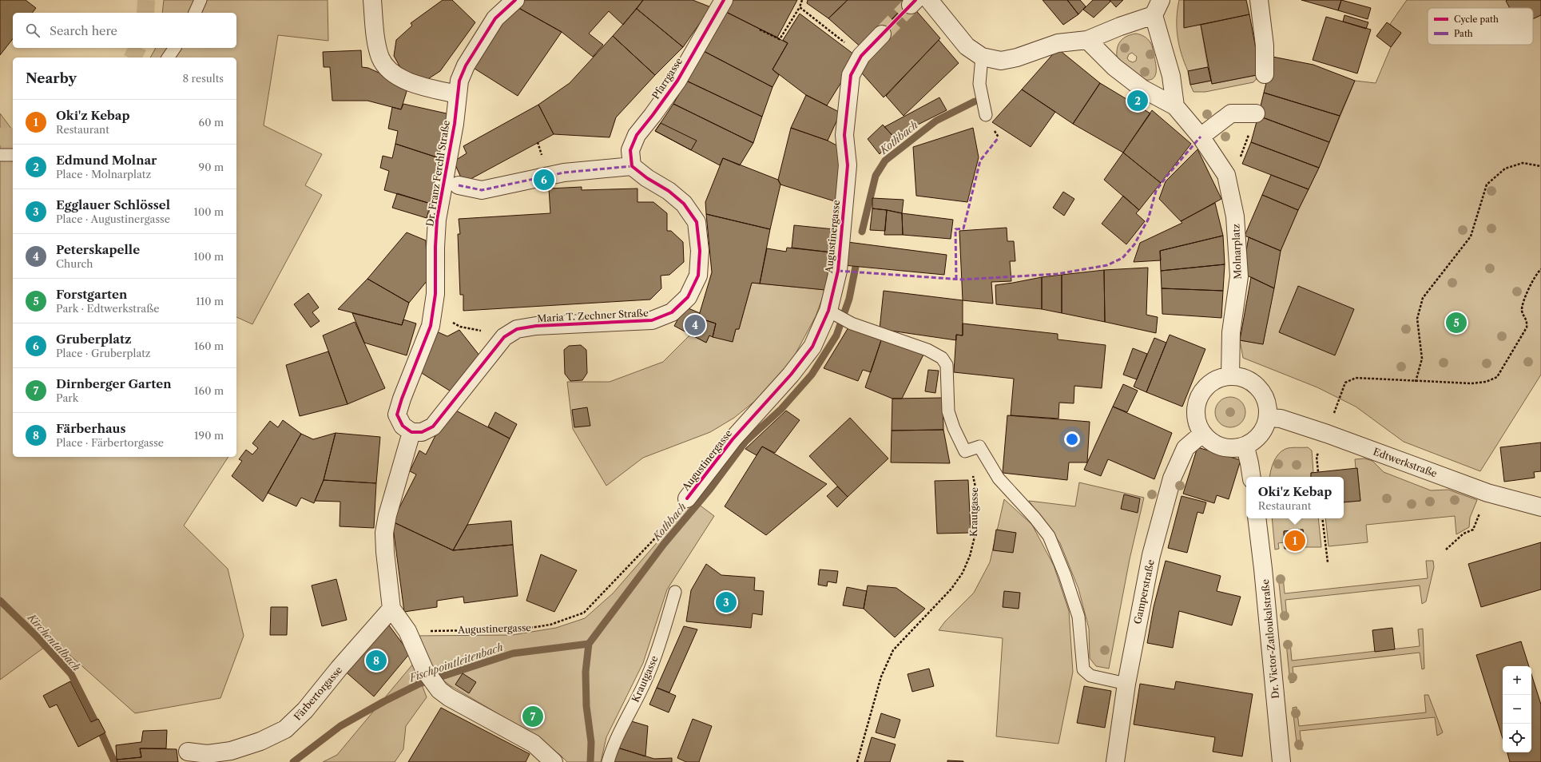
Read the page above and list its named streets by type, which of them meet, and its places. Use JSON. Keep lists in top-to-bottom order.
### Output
{
  "streets": {
    "street": [
      "Pfarrgasse",
      "Dr. Franz Ferchl Straße",
      "Augustinergasse",
      "Molnarplatz",
      "Maria T. Zechner Straße",
      "Edtwerkstraße",
      "Gamperstraße",
      "Dr. Victor-Zatloukalstraße",
      "Färbertorgasse"
    ],
    "lane": ["Krautgasse"]
  },
  "crossings": [
    ["Pfarrgasse", "Maria T. Zechner Straße"],
    ["Dr. Franz Ferchl Straße", "Maria T. Zechner Straße"],
    ["Molnarplatz", "Edtwerkstraße"],
    ["Molnarplatz", "Gamperstraße"],
    ["Edtwerkstraße", "Gamperstraße"]
  ],
  "water": ["Kothbach", "Kirchentalbach", "Fischpointleitenbach"],
  "legend": ["Cycle path", "Path"],
  "page": {
    "search": "Search here",
    "heading": ["Nearby", "8 results"],
    "pins": [
      "2",
      "6",
      "5",
      "4",
      "1",
      "3",
      "8",
      "7"
    ],
    "list": [
      {
        "mark": "1",
        "name": "Oki'z Kebap",
        "note": "Restaurant",
        "value": "60 m"
      },
      {
        "mark": "2",
        "name": "Edmund Molnar",
        "note": "Place · Molnarplatz",
        "value": "90 m"
      },
      {
        "mark": "3",
        "name": "Egglauer Schlössel",
        "note": "Place · Augustinergasse",
        "value": "100 m"
      },
      {
        "mark": "4",
        "name": "Peterskapelle",
        "note": "Church",
        "value": "100 m"
      },
      {
        "mark": "5",
        "name": "Forstgarten",
        "note": "Park · Edtwerkstraße",
        "value": "110 m"
      },
      {
        "mark": "6",
        "name": "Gruberplatz",
        "note": "Place · Gruberplatz",
        "value": "160 m"
      },
      {
        "mark": "7",
        "name": "Dirnberger Garten",
        "note": "Park",
        "value": "160 m"
      },
      {
        "mark": "8",
        "name": "Färberhaus",
        "note": "Place · Färbertorgasse",
        "value": "190 m"
      }
    ],
    "popup": ["Oki'z Kebap", "Restaurant"],
    "map_buttons": ["+", "−"]
  }
}
